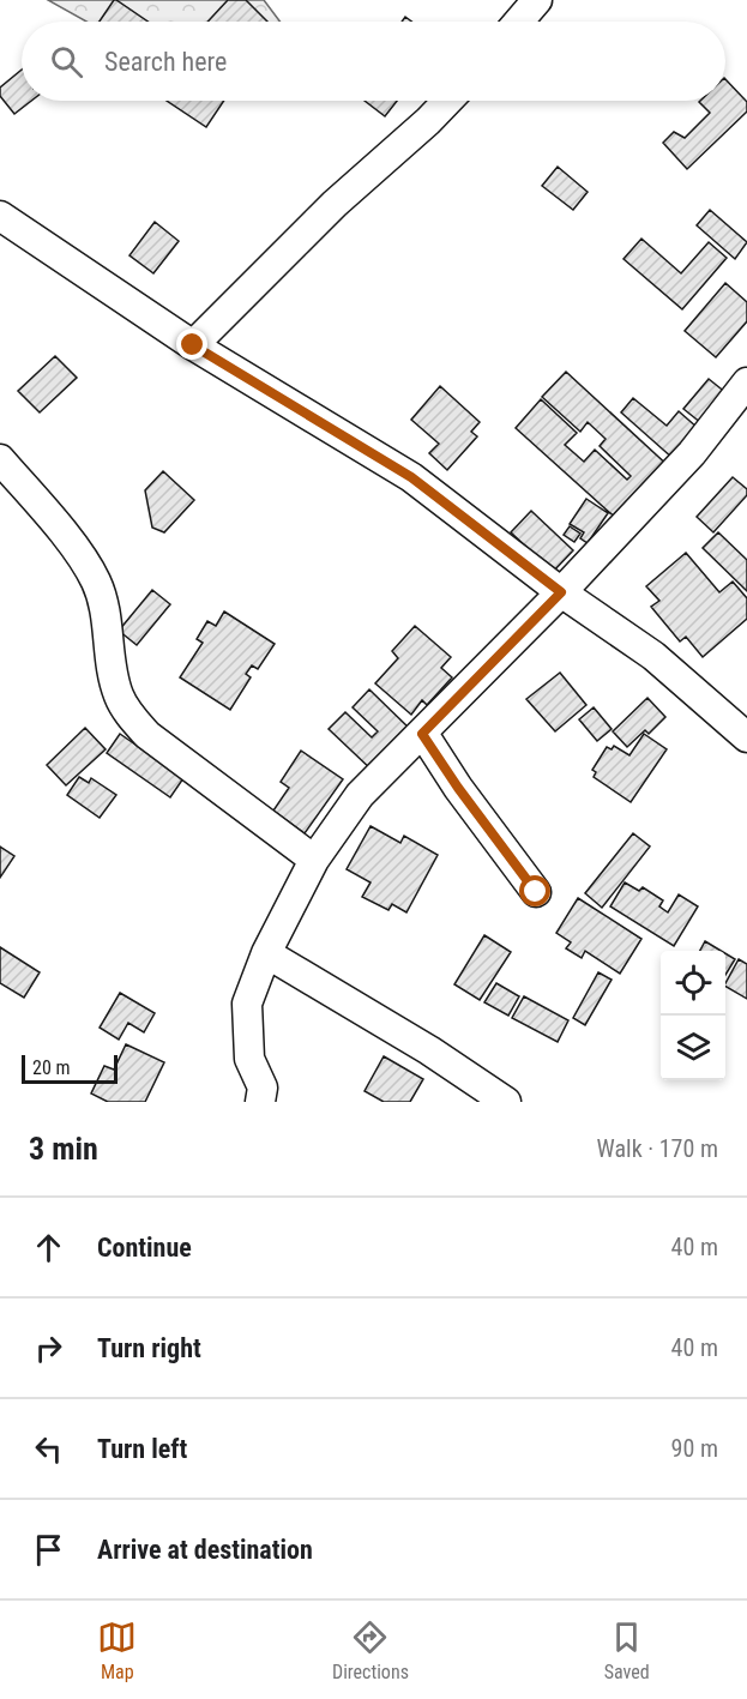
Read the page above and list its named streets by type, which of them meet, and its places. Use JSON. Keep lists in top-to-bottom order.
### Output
{
  "scale_bar": "20 m",
  "page": {
    "search": "Search here",
    "scale": "20 m",
    "heading": ["3 min", "Walk · 170 m"],
    "list": [
      ["Continue", "40 m"],
      ["Turn right", "40 m"],
      ["Turn left", "90 m"],
      "Arrive at destination"
    ],
    "nav": ["Map", "Directions", "Saved"]
  }
}
